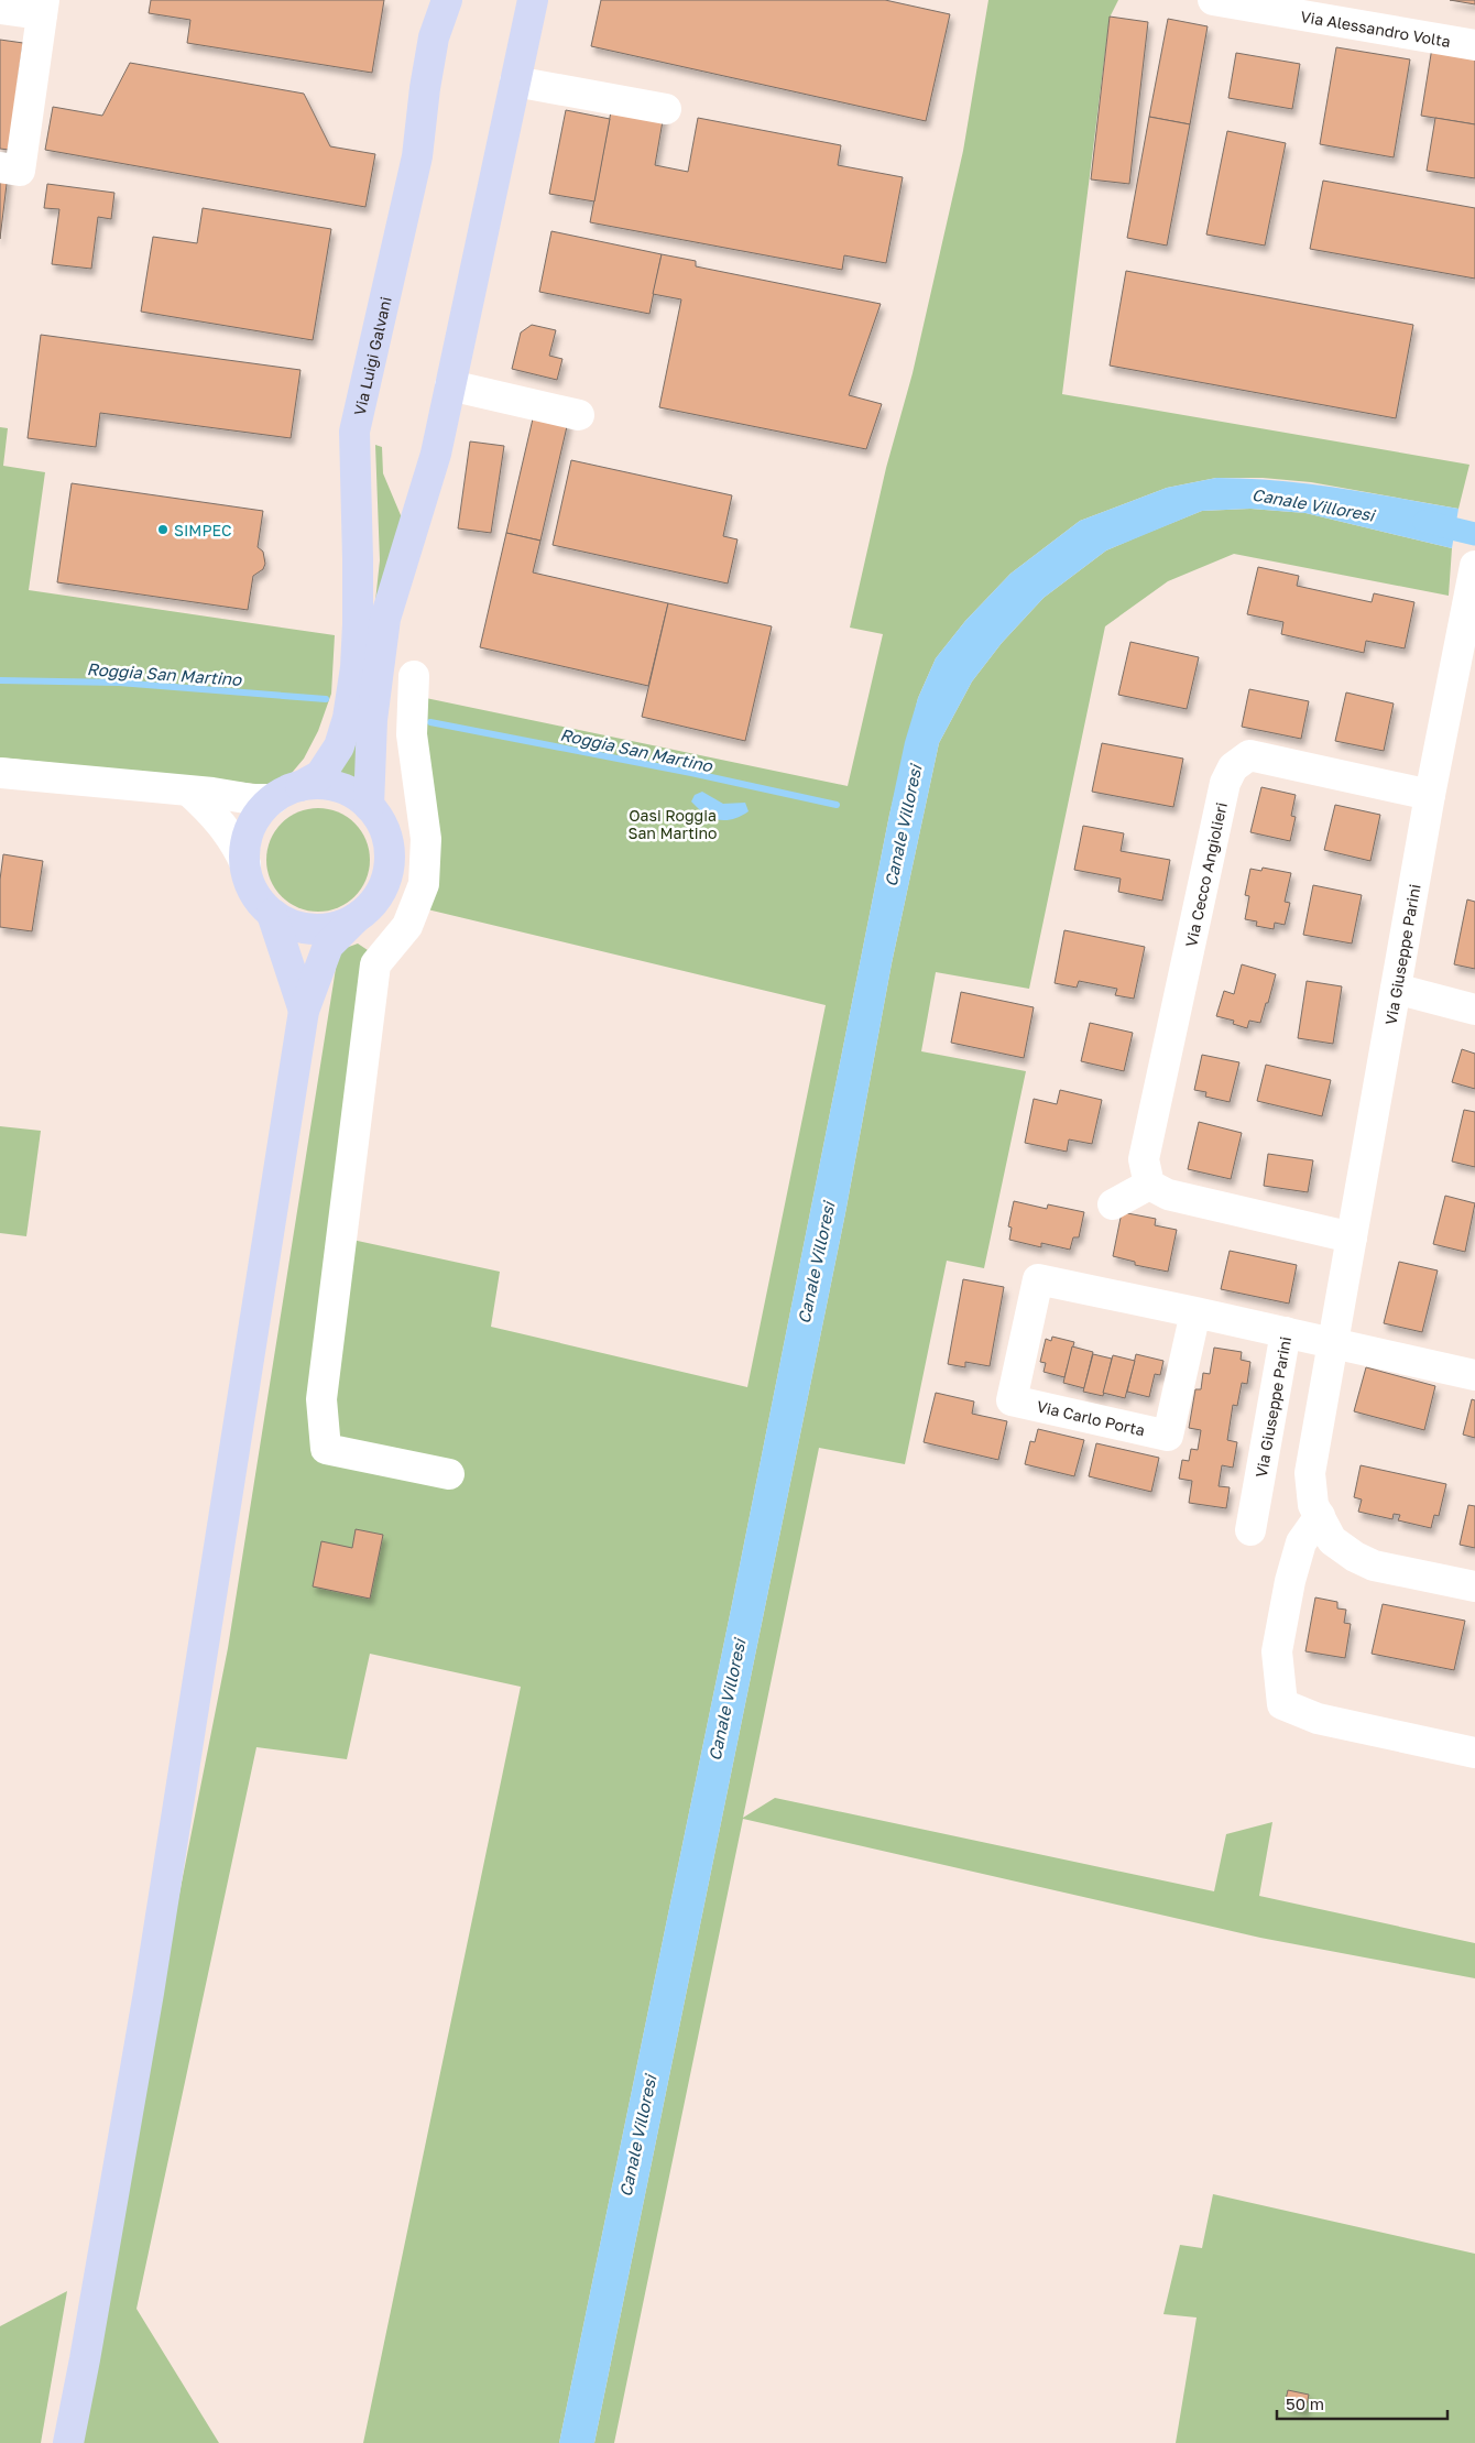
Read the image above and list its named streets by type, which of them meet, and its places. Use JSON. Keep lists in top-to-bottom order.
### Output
{
  "streets": {
    "main road": ["Via Luigi Galvani"],
    "street": [
      "Via Alessandro Volta",
      "Via Cecco Angiolieri",
      "Via Giuseppe Parini",
      "Via Carlo Porta"
    ]
  },
  "crossings": [
    ["Via Cecco Angiolieri", "Via Giuseppe Parini"]
  ],
  "water": ["Canale Villoresi", "Roggia San Martino"],
  "parks": ["Oasi Roggia San Martino"],
  "places": ["SIMPEC"],
  "scale_bar": "50 m"
}
